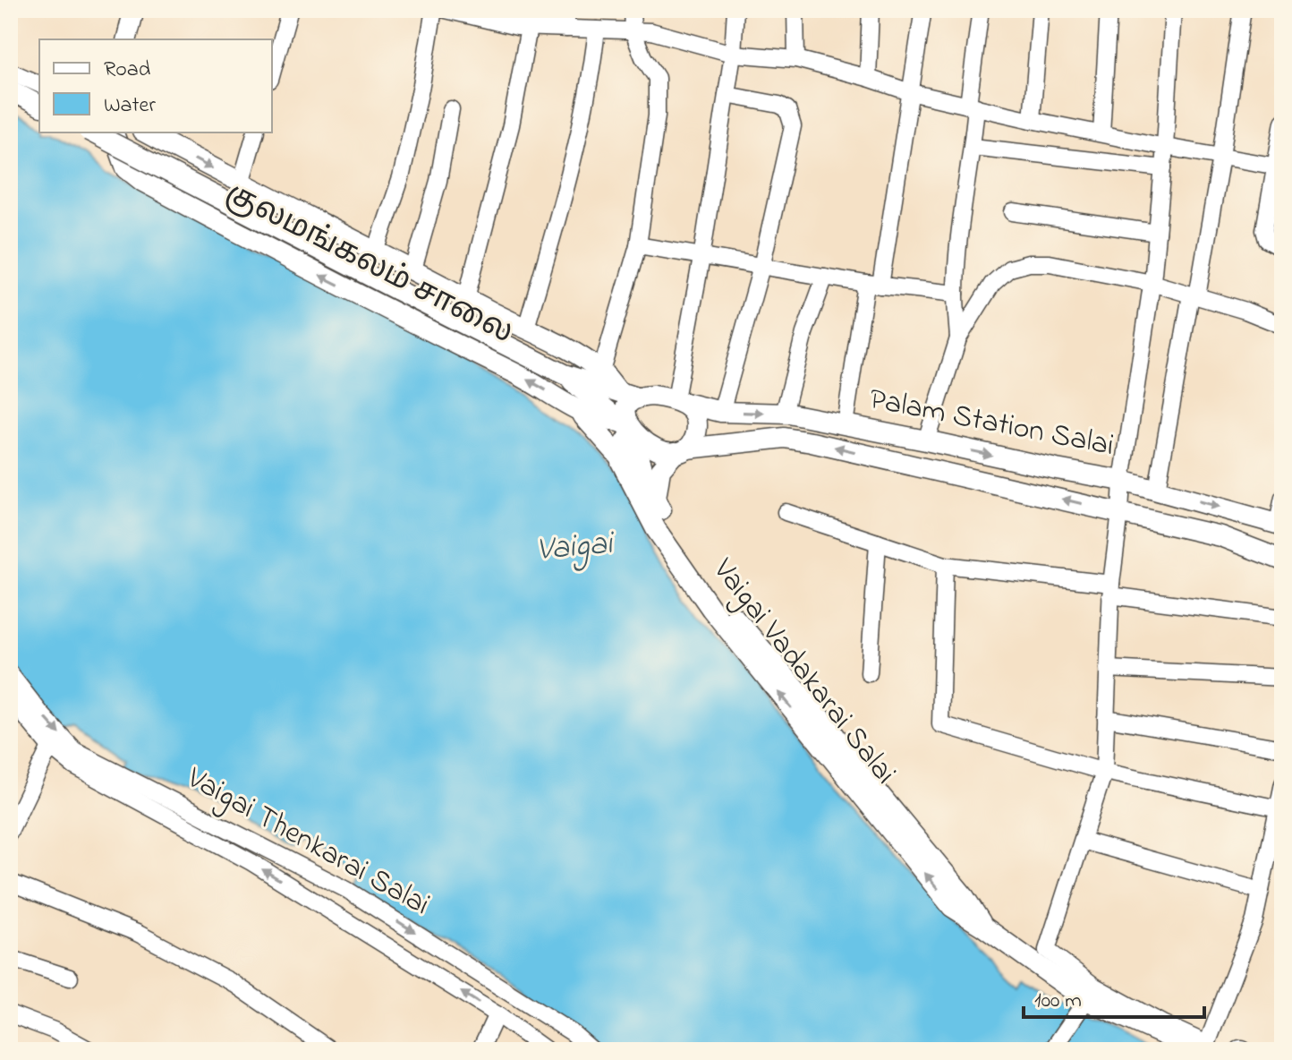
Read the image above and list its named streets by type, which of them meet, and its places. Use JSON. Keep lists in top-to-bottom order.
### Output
{
  "streets": {
    "main road": ["குலமங்கலம் சாலை", "Palam Station Salai", "Vaigai Vadakarai Salai"],
    "street": ["Vaigai Thenkarai Salai"]
  },
  "crossings": [
    ["குலமங்கலம் சாலை", "Palam Station Salai"],
    ["குலமங்கலம் சாலை", "Vaigai Vadakarai Salai"]
  ],
  "water": ["Vaigai"],
  "legend": ["Road", "Water"],
  "scale_bar": "100 m"
}
